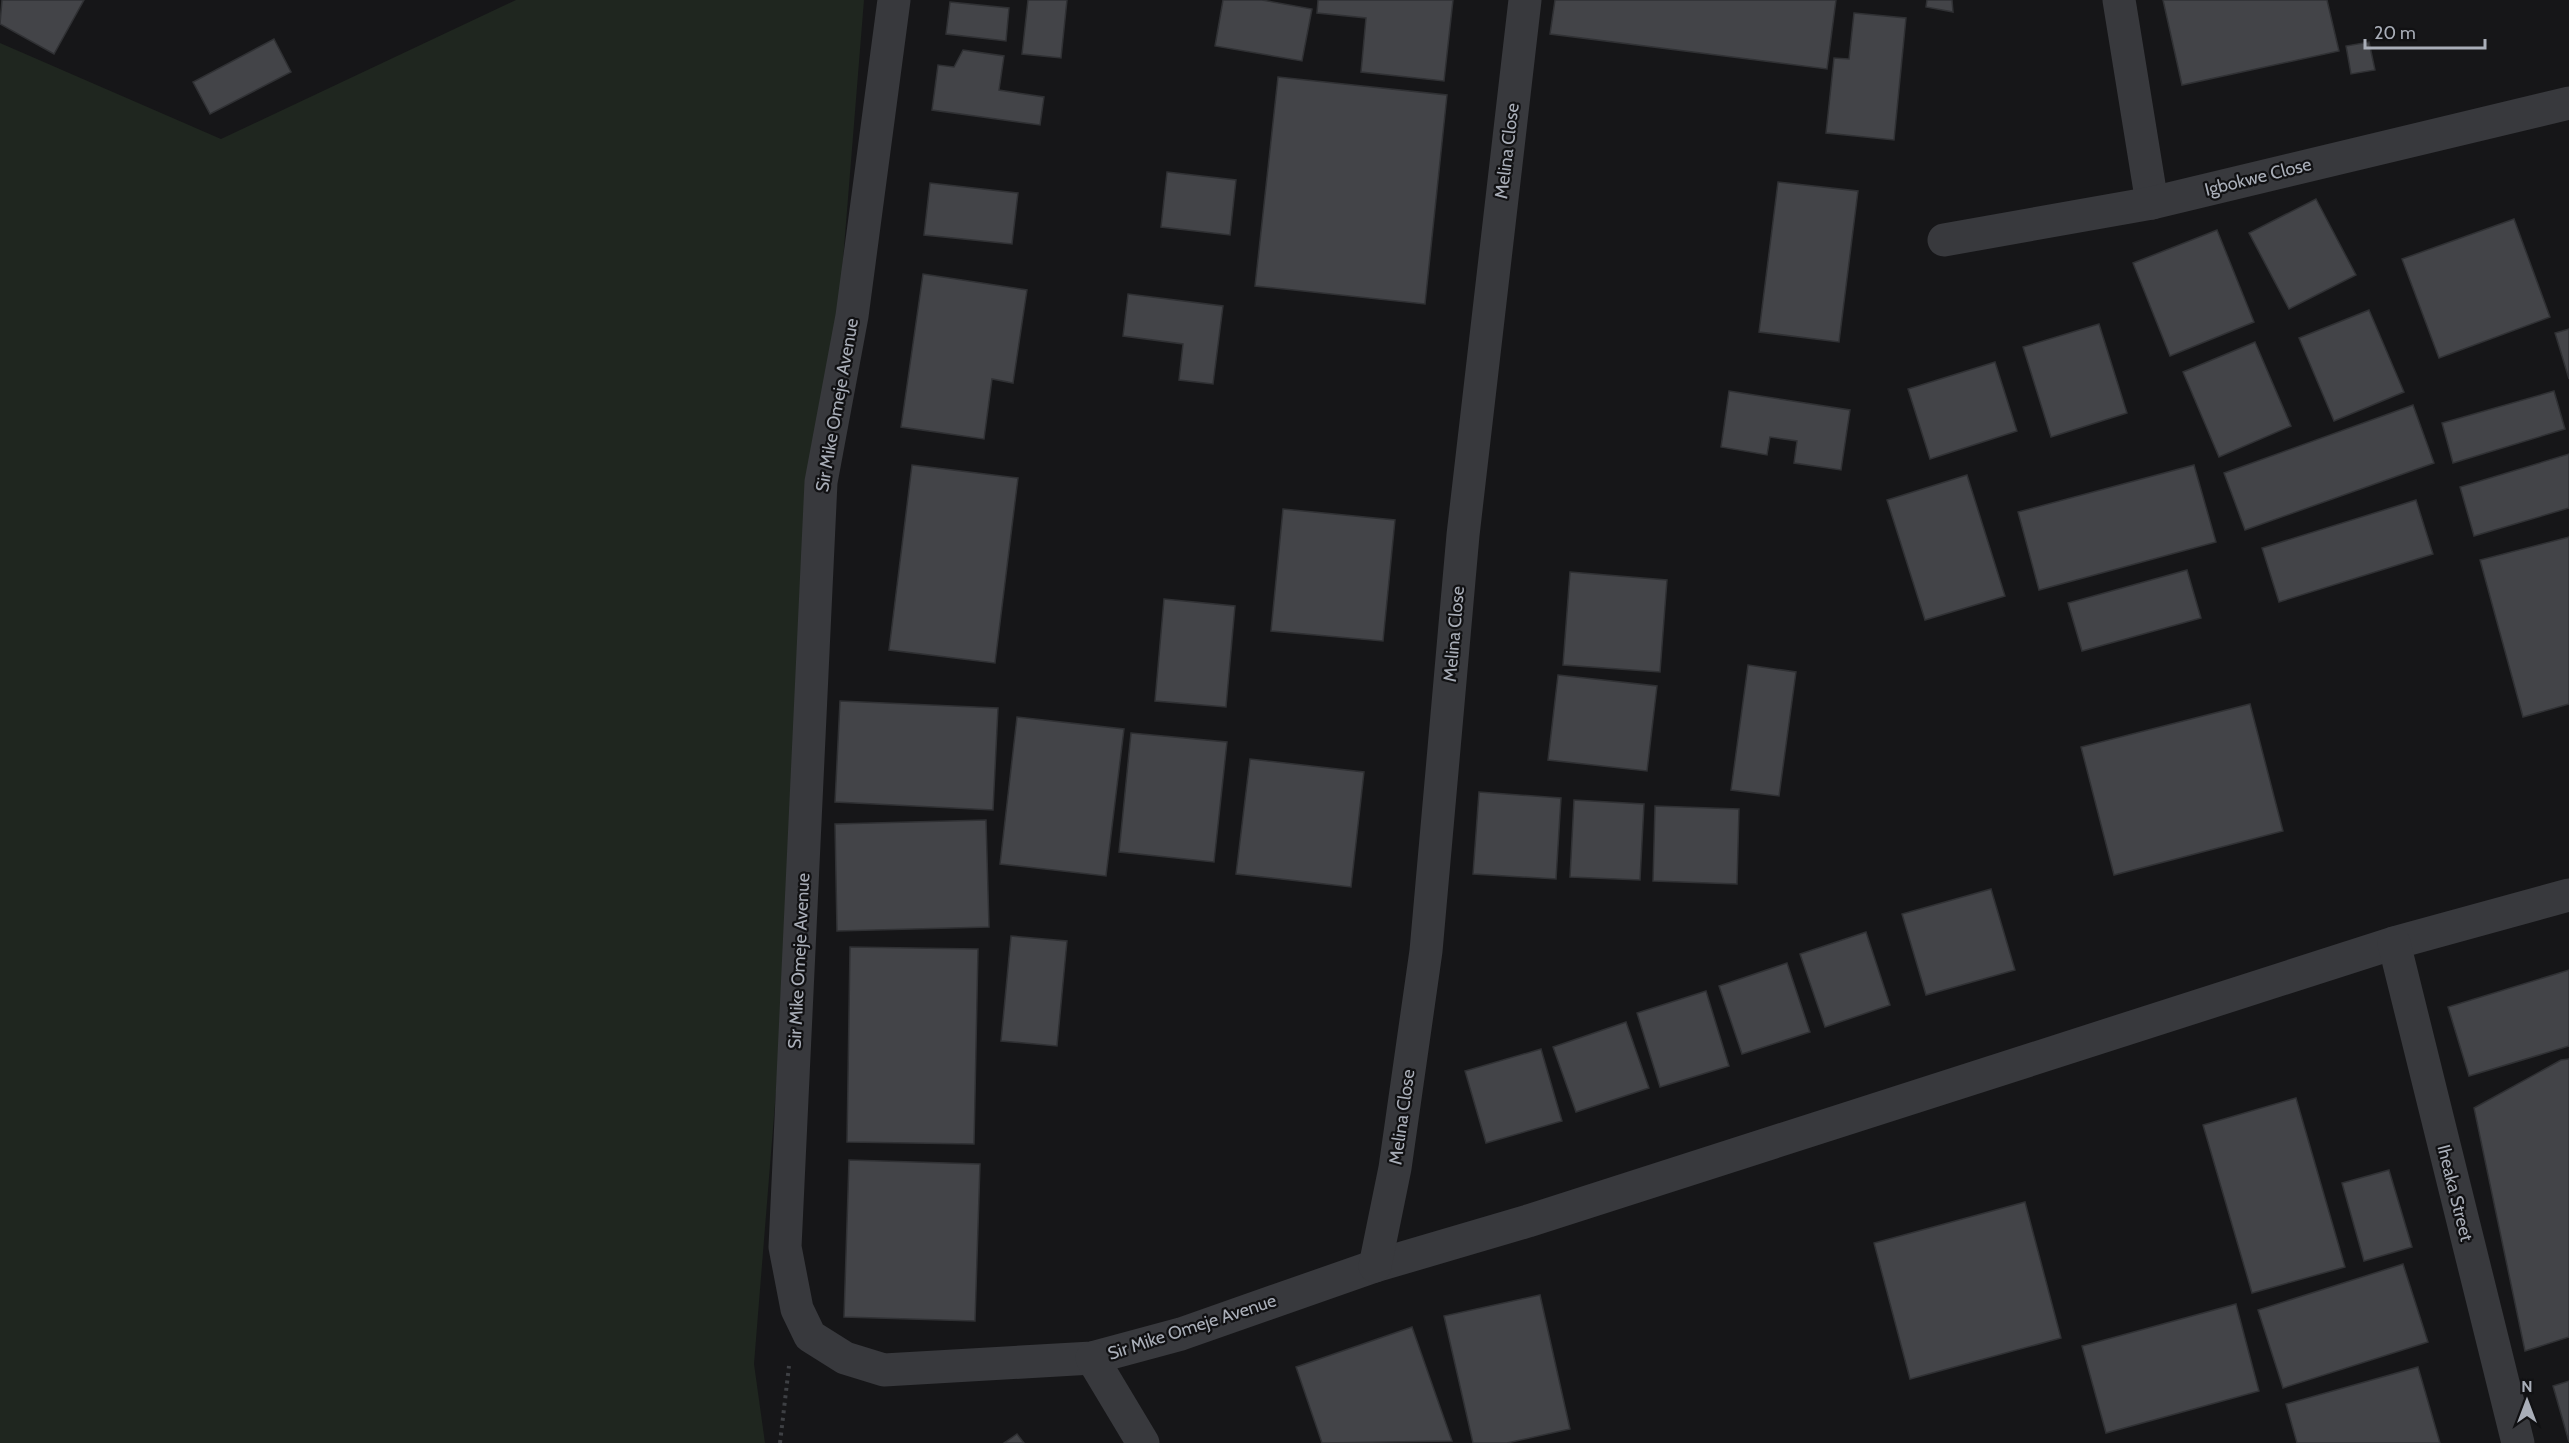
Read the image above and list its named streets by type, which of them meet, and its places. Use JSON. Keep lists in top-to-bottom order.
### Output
{
  "streets": {
    "street": [
      "Melina Close",
      "Igbokwe Close",
      "Sir Mike Omeje Avenue",
      "Iheaka Street"
    ]
  },
  "crossings": [
    ["Melina Close", "Sir Mike Omeje Avenue"],
    ["Sir Mike Omeje Avenue", "Iheaka Street"]
  ],
  "scale_bar": "20 m",
  "north": "top"
}
